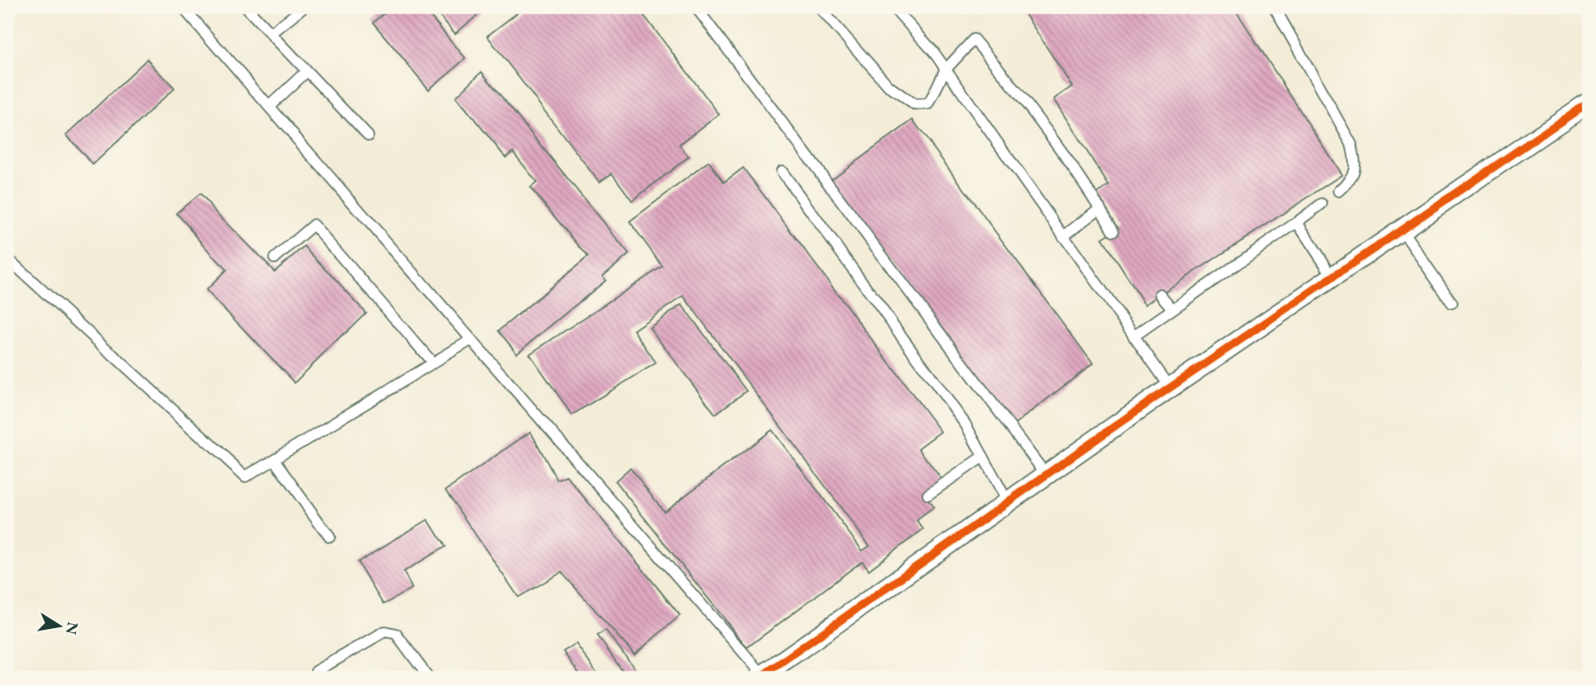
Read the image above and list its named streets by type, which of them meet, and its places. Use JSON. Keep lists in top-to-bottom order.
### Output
{
  "north": "right"
}
